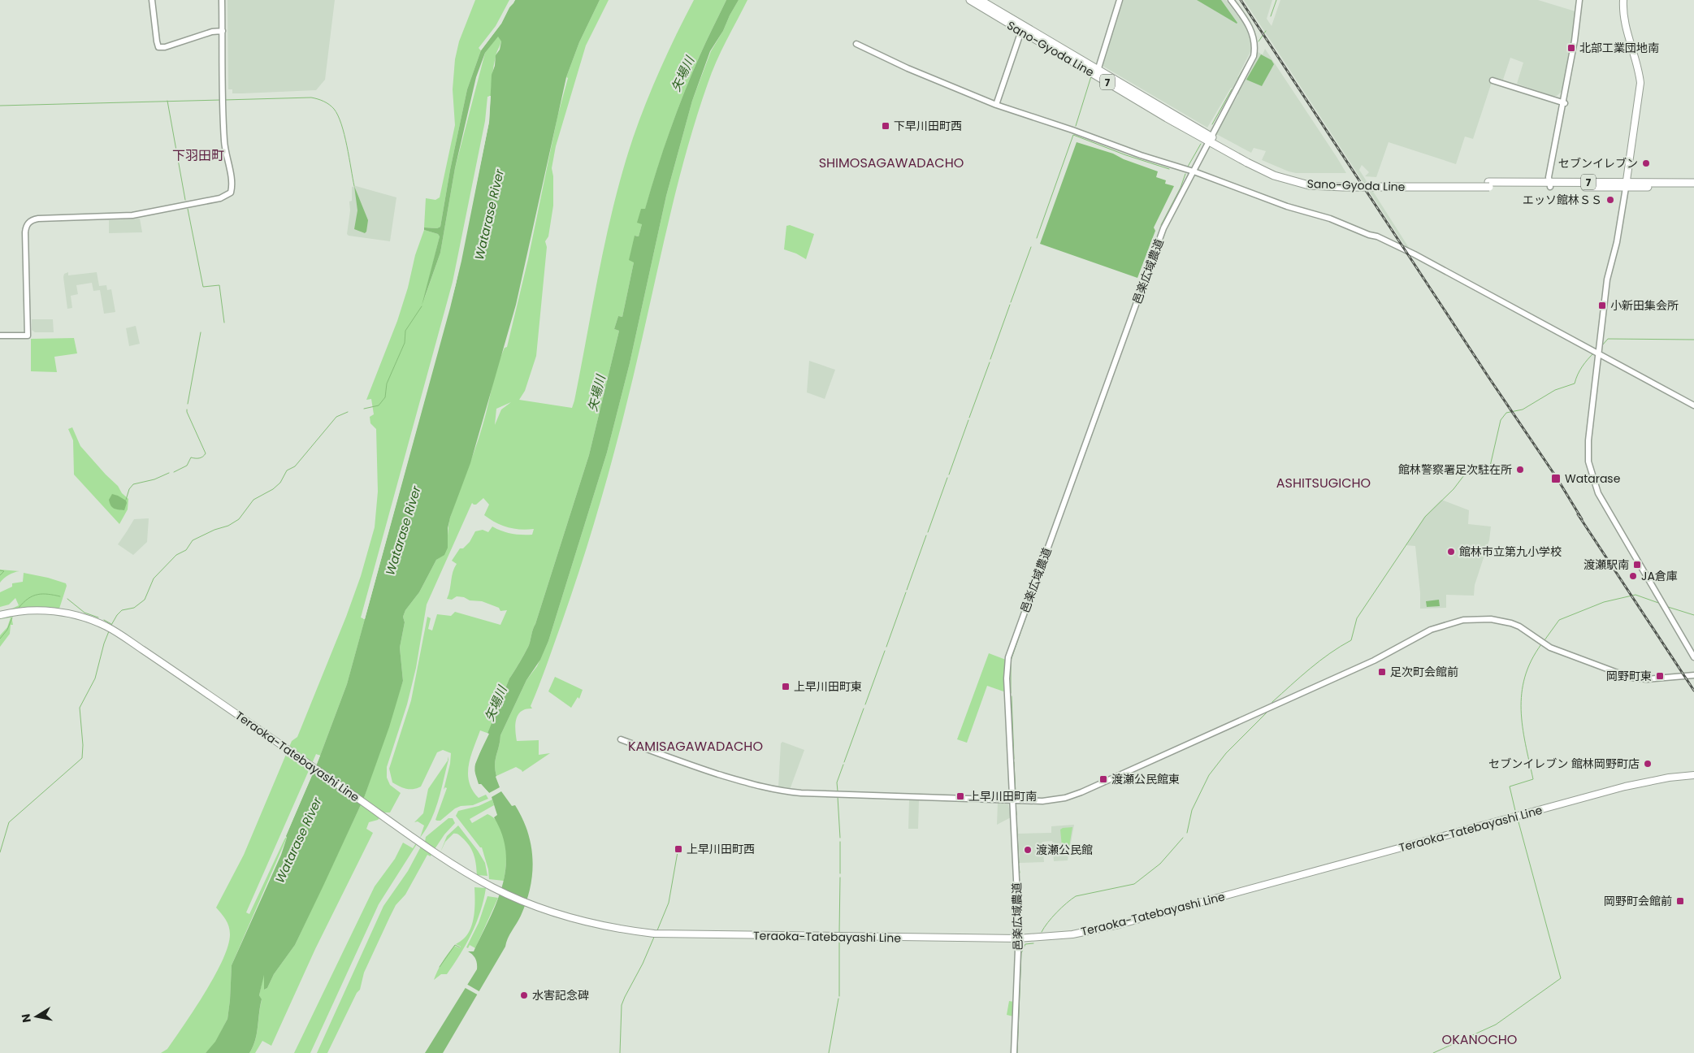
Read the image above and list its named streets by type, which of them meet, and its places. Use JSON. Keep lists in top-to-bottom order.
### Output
{
  "streets": {
    "main road": ["Sano-Gyoda Line", "7", "Teraoka-Tatebayashi Line"],
    "street": ["邑楽広域農道"]
  },
  "crossings": [
    ["Sano-Gyoda Line", "邑楽広域農道"],
    ["邑楽広域農道", "Teraoka-Tatebayashi Line"]
  ],
  "districts": [
    "下羽田町",
    "SHIMOSAGAWADACHO",
    "ASHITSUGICHO",
    "KAMISAGAWADACHO",
    "OKANOCHO"
  ],
  "water": ["矢場川", "Watarase River"],
  "places": {
    "transit": [
      "北部工業団地南",
      "下早川田町西",
      "小新田集会所",
      "Watarase",
      "渡瀬駅南",
      "足次町会館前",
      "岡野町東",
      "上早川田町東",
      "渡瀬公民館東",
      "上早川田町南",
      "上早川田町西",
      "岡野町会館前"
    ],
    "other": [
      "セブンイレブン",
      "エッソ館林ＳＳ",
      "館林警察署足次駐在所",
      "館林市立第九小学校",
      "JA倉庫",
      "セブンイレブン 館林岡野町店",
      "渡瀬公民館",
      "水害記念碑"
    ]
  },
  "north": "left"
}
